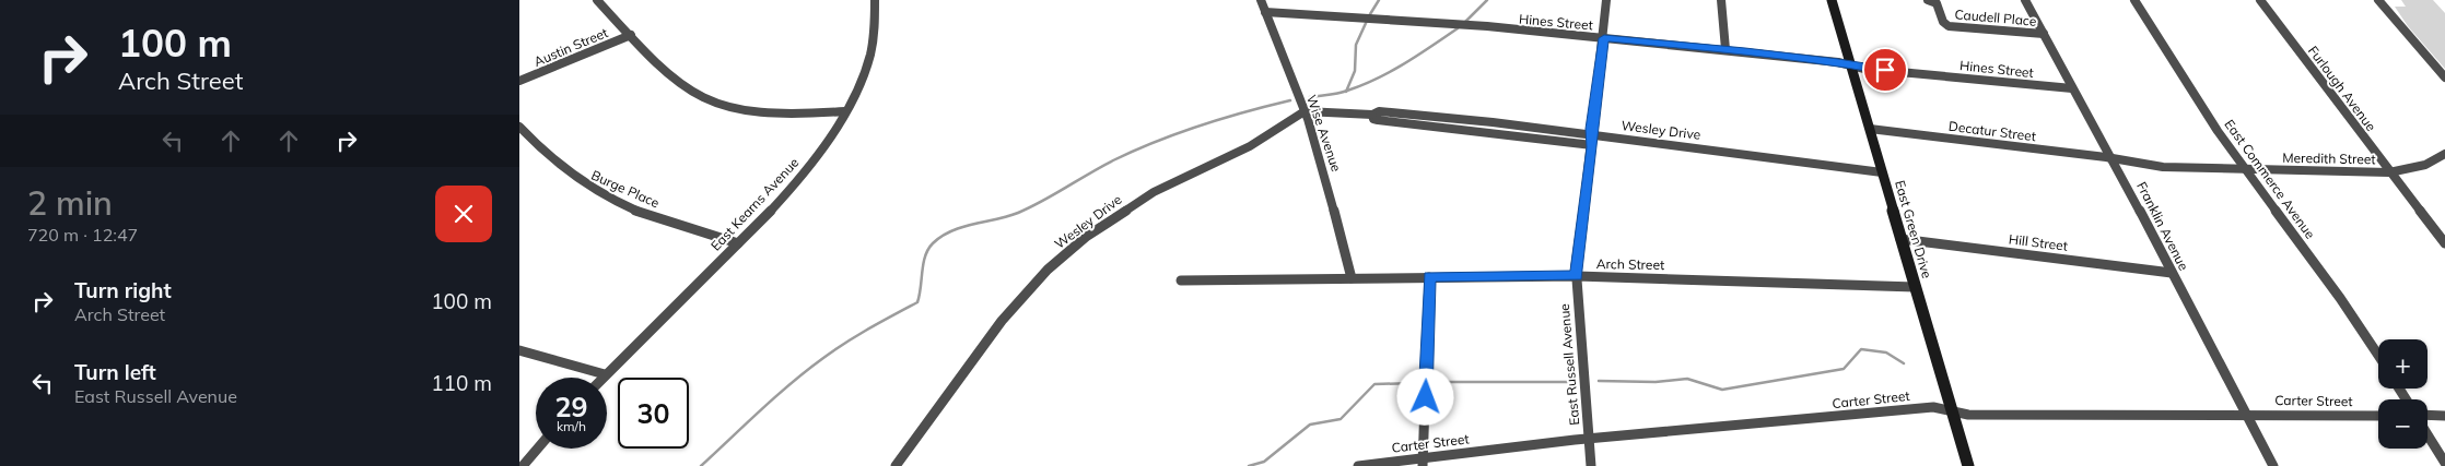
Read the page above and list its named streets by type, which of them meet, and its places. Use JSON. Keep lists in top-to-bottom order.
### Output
{
  "streets": {
    "main road": ["East Green Drive"],
    "street": [
      "Caudell Place",
      "Hines Street",
      "Austin Street",
      "Furlough Avenue",
      "Wesley Drive",
      "Decatur Street",
      "Wise Avenue",
      "Meredith Street",
      "East Commerce Avenue",
      "Burge Place",
      "East Kearns Avenue",
      "Franklin Avenue",
      "Hill Street",
      "Arch Street",
      "East Russell Avenue",
      "Carter Street"
    ]
  },
  "crossings": [
    ["Caudell Place", "Franklin Avenue"],
    ["Hines Street", "Wise Avenue"],
    ["Hines Street", "Franklin Avenue"],
    ["Hines Street", "East Green Drive"],
    ["Hines Street", "East Russell Avenue"],
    ["Furlough Avenue", "Meredith Street"],
    ["Wesley Drive", "Wise Avenue"],
    ["Wesley Drive", "East Green Drive"],
    ["Wesley Drive", "East Russell Avenue"],
    ["Decatur Street", "Meredith Street"],
    ["Decatur Street", "Franklin Avenue"],
    ["Decatur Street", "East Green Drive"],
    ["Wise Avenue", "Arch Street"],
    ["Meredith Street", "East Commerce Avenue"],
    ["Meredith Street", "Franklin Avenue"],
    ["Burge Place", "East Kearns Avenue"],
    ["Franklin Avenue", "Hill Street"],
    ["Franklin Avenue", "Carter Street"],
    ["East Green Drive", "Hill Street"],
    ["East Green Drive", "Arch Street"],
    ["East Green Drive", "Carter Street"],
    ["Arch Street", "East Russell Avenue"],
    ["East Russell Avenue", "Carter Street"]
  ],
  "page": {
    "turn": ["100 m", "Arch Street"],
    "heading": ["2 min", "720 m · 12:47"],
    "list": [
      {
        "name": "Turn right",
        "note": "Arch Street",
        "value": "100 m"
      },
      {
        "name": "Turn left",
        "note": "East Russell Avenue",
        "value": "110 m"
      }
    ],
    "map_buttons": ["+", "−"],
    "speed": "29 km/h",
    "limit": "30"
  }
}
